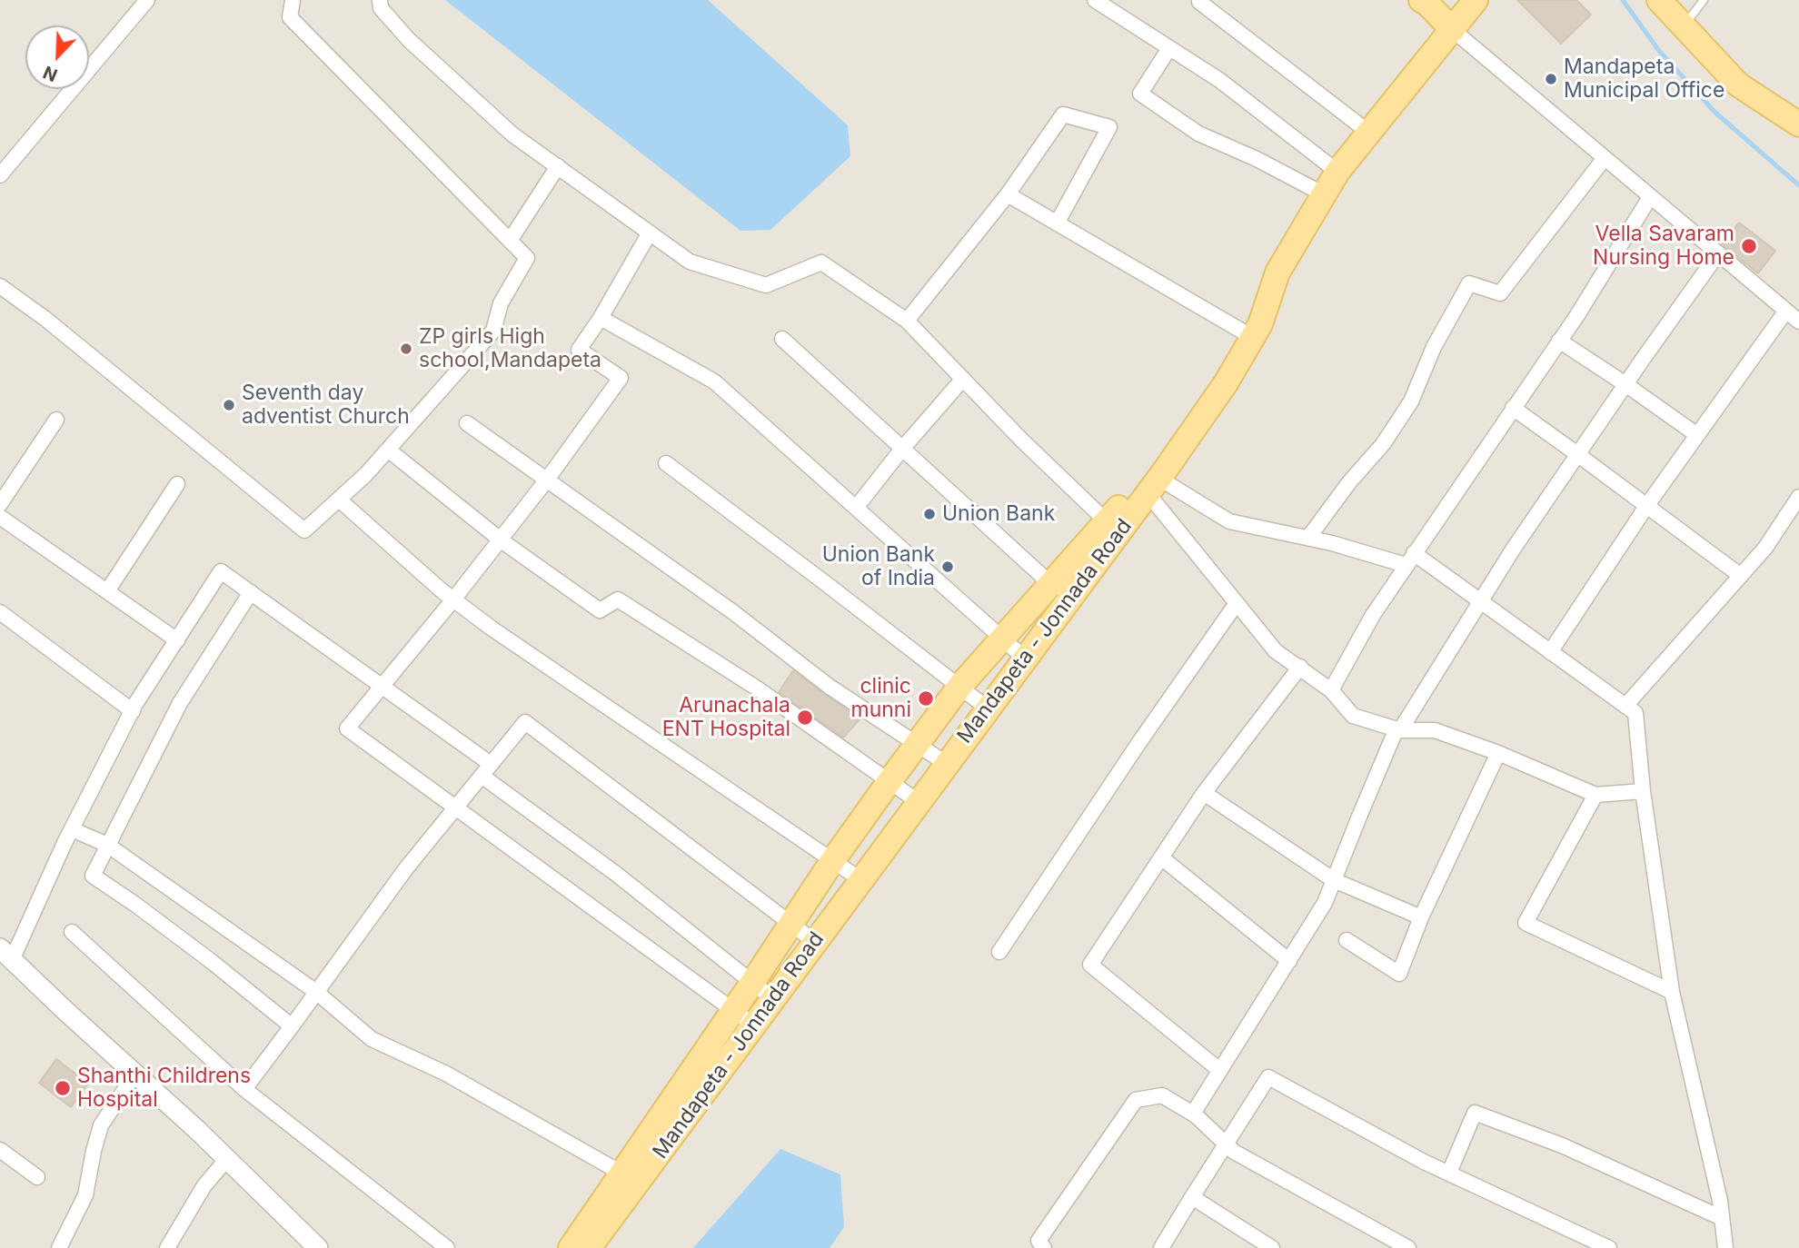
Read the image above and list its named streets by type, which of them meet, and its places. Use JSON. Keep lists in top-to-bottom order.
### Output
{
  "streets": {
    "main road": ["Mandapeta - Jonnada Road"]
  },
  "places": [
    "Mandapeta Municipal Office",
    "Vella Savaram Nursing Home",
    "ZP girls High school,Mandapeta",
    "Seventh day adventist Church",
    "Union Bank",
    "Union Bank of India",
    "clinic munni",
    "Arunachala ENT Hospital",
    "Shanthi Childrens Hospital"
  ],
  "north": "bottom left"
}
